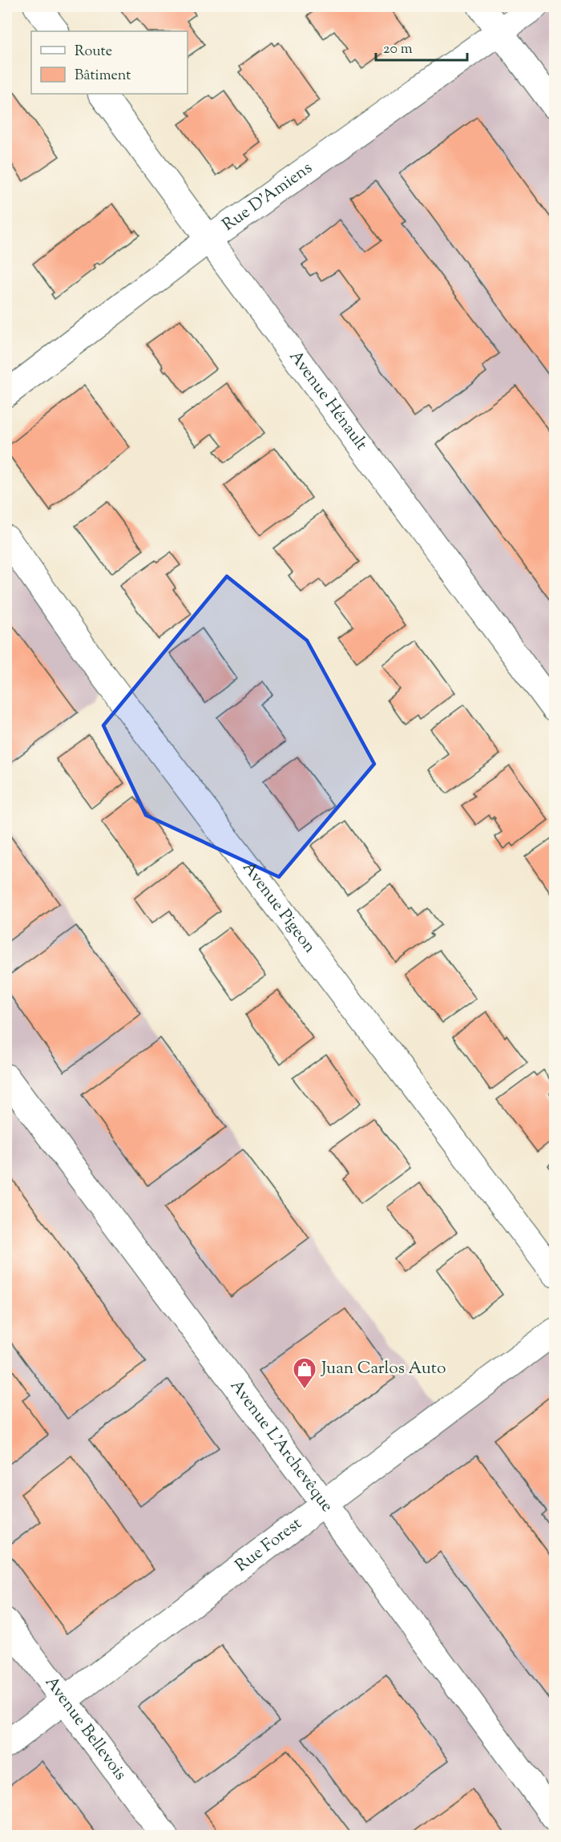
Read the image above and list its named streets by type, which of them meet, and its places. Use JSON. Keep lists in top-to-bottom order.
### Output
{
  "streets": {
    "street": [
      "Rue D'Amiens",
      "Avenue Hénault",
      "Avenue Pigeon",
      "Avenue L'Archevêque",
      "Rue Forest",
      "Avenue Bellevois"
    ]
  },
  "crossings": [
    ["Rue D'Amiens", "Avenue Hénault"],
    ["Avenue L'Archevêque", "Rue Forest"],
    ["Rue Forest", "Avenue Bellevois"]
  ],
  "places": {
    "shop": ["Juan Carlos Auto"]
  },
  "legend": ["Route", "Bâtiment"],
  "scale_bar": "20 m"
}
